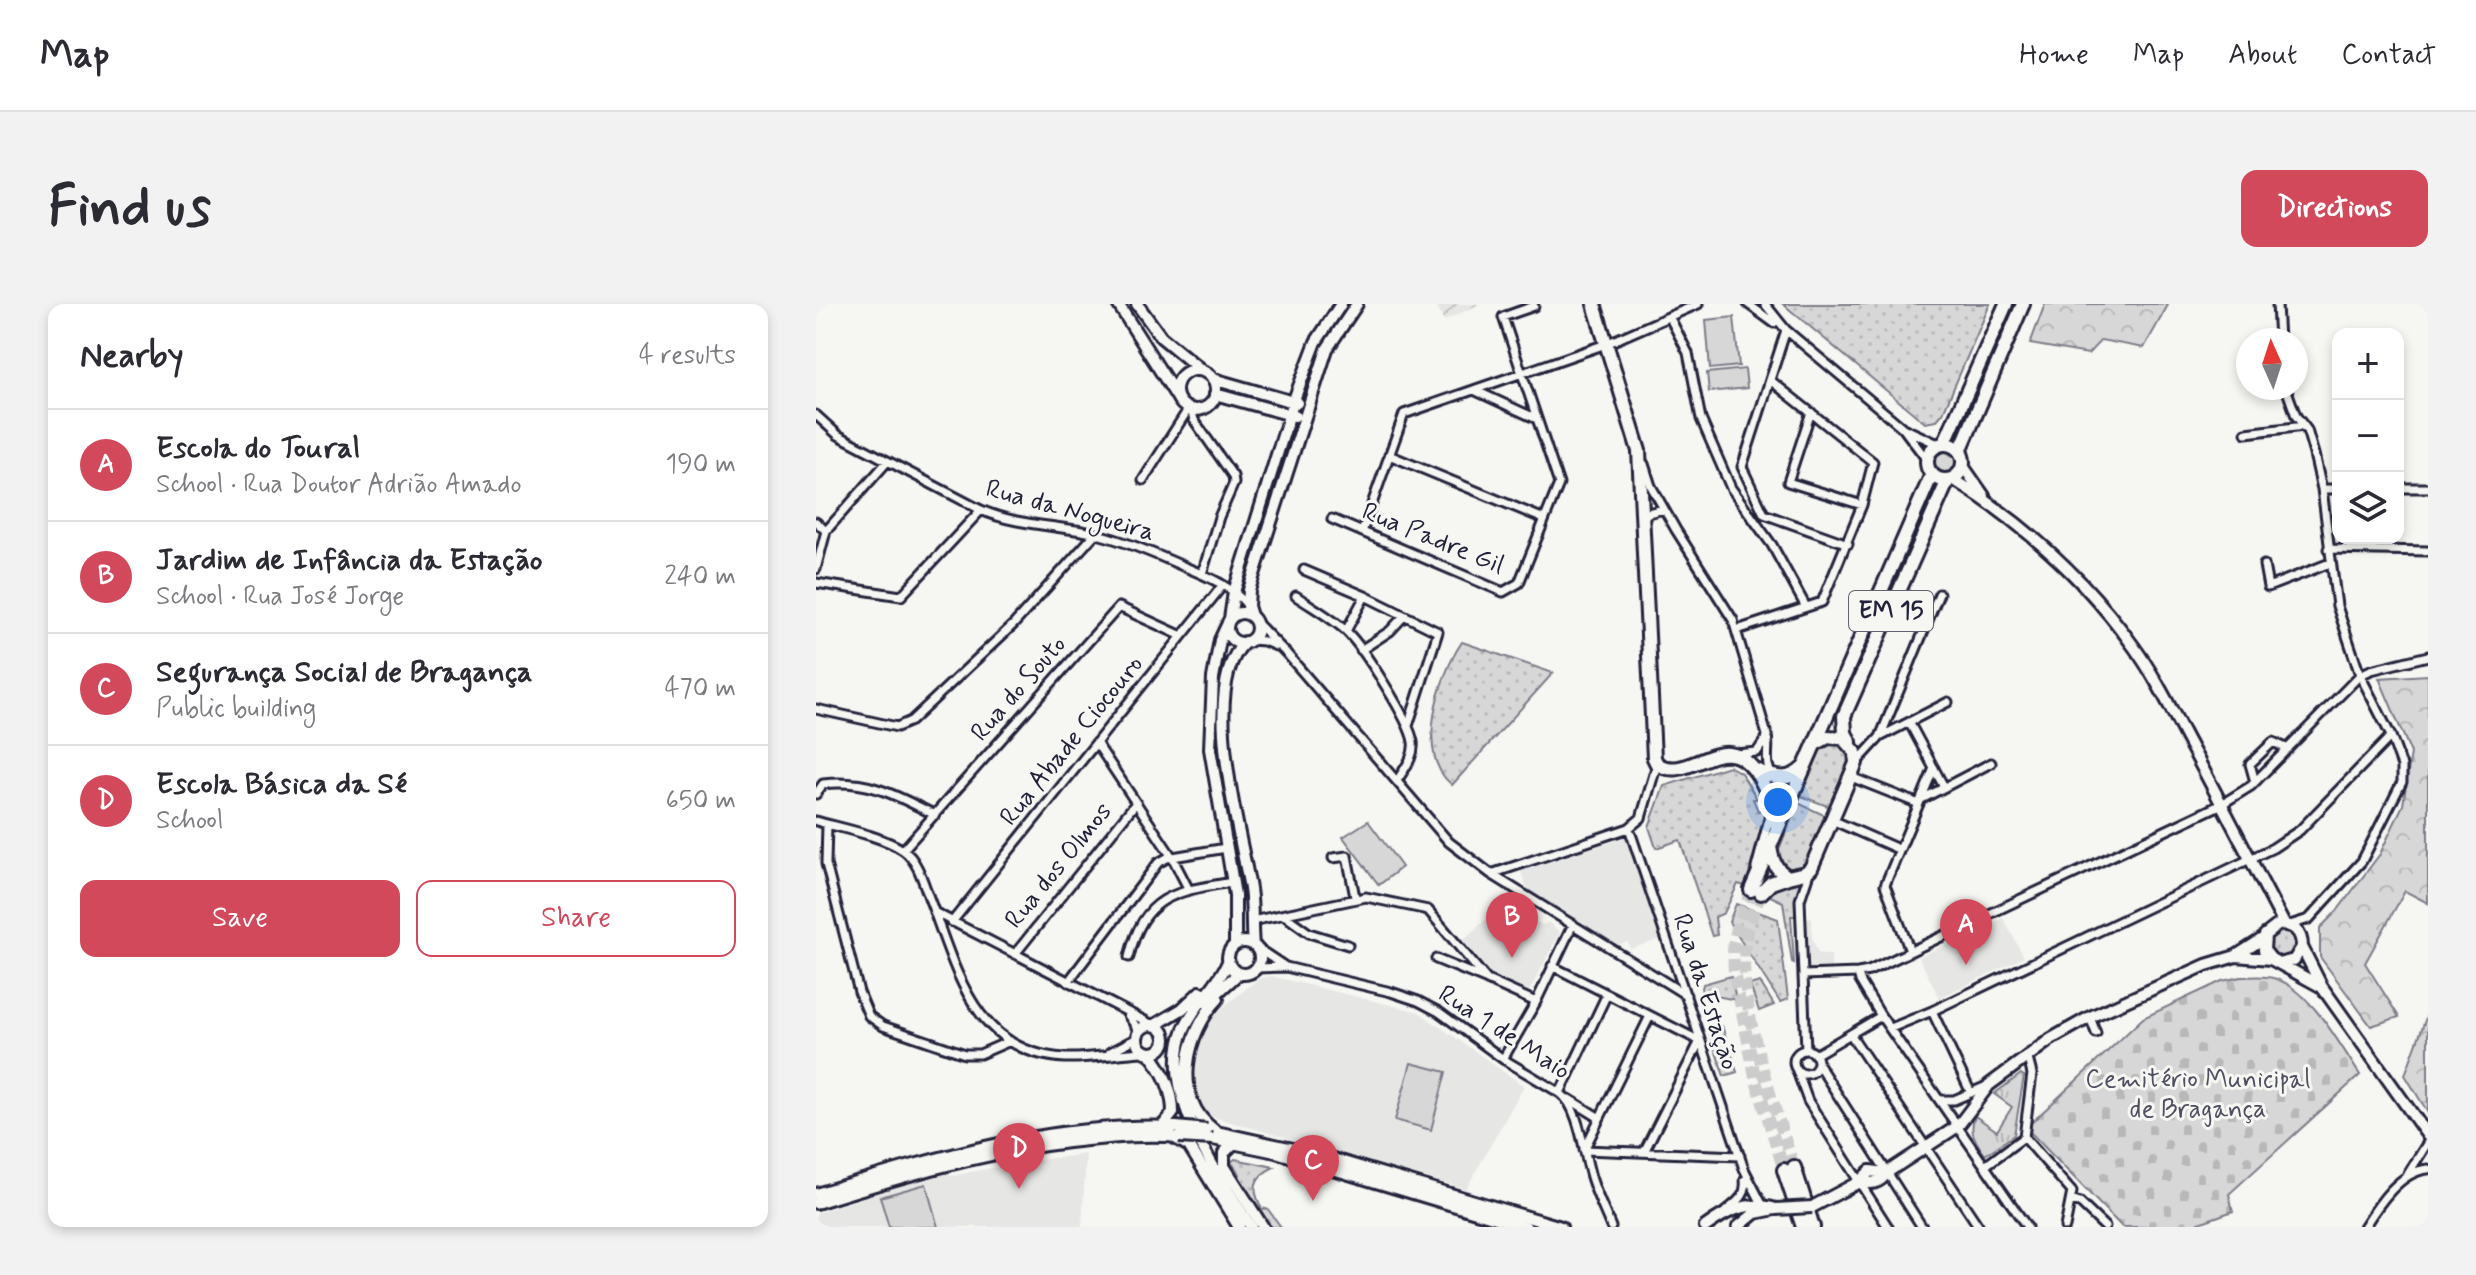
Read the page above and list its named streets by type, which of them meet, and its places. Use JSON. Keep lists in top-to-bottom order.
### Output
{
  "streets": {
    "main road": ["EM 15"],
    "street": [
      "Rua da Nogueira",
      "Rua Padre Gil",
      "Rua do Souto",
      "Rua Abade Ciocouro",
      "Rua dos Olmos",
      "Rua da Estação",
      "Rua 1 de Maio"
    ]
  },
  "crossings": [
    ["Rua da Nogueira", "Rua Abade Ciocouro"],
    ["Rua da Nogueira", "Rua da Estação"],
    ["Rua do Souto", "Rua Abade Ciocouro"]
  ],
  "parks": ["Cemitério Municipal de Bragança"],
  "north": "top",
  "page": {
    "header": "Map",
    "nav": [
      "Home",
      "Map",
      "About",
      "Contact"
    ],
    "buttons": [
      "Directions",
      ["Save", "Share"]
    ],
    "title": "Find us",
    "heading": ["Nearby", "4 results"],
    "map_buttons": ["+", "−"],
    "list": [
      {
        "mark": "A",
        "name": "Escola do Toural",
        "note": "School · Rua Doutor Adrião Amado",
        "value": "190 m"
      },
      {
        "mark": "B",
        "name": "Jardim de Infância da Estação",
        "note": "School · Rua José Jorge",
        "value": "240 m"
      },
      {
        "mark": "C",
        "name": "Segurança Social de Bragança",
        "note": "Public building",
        "value": "470 m"
      },
      {
        "mark": "D",
        "name": "Escola Básica da Sé",
        "note": "School",
        "value": "650 m"
      }
    ],
    "pins": [
      "B",
      "A",
      "D",
      "C"
    ]
  }
}
